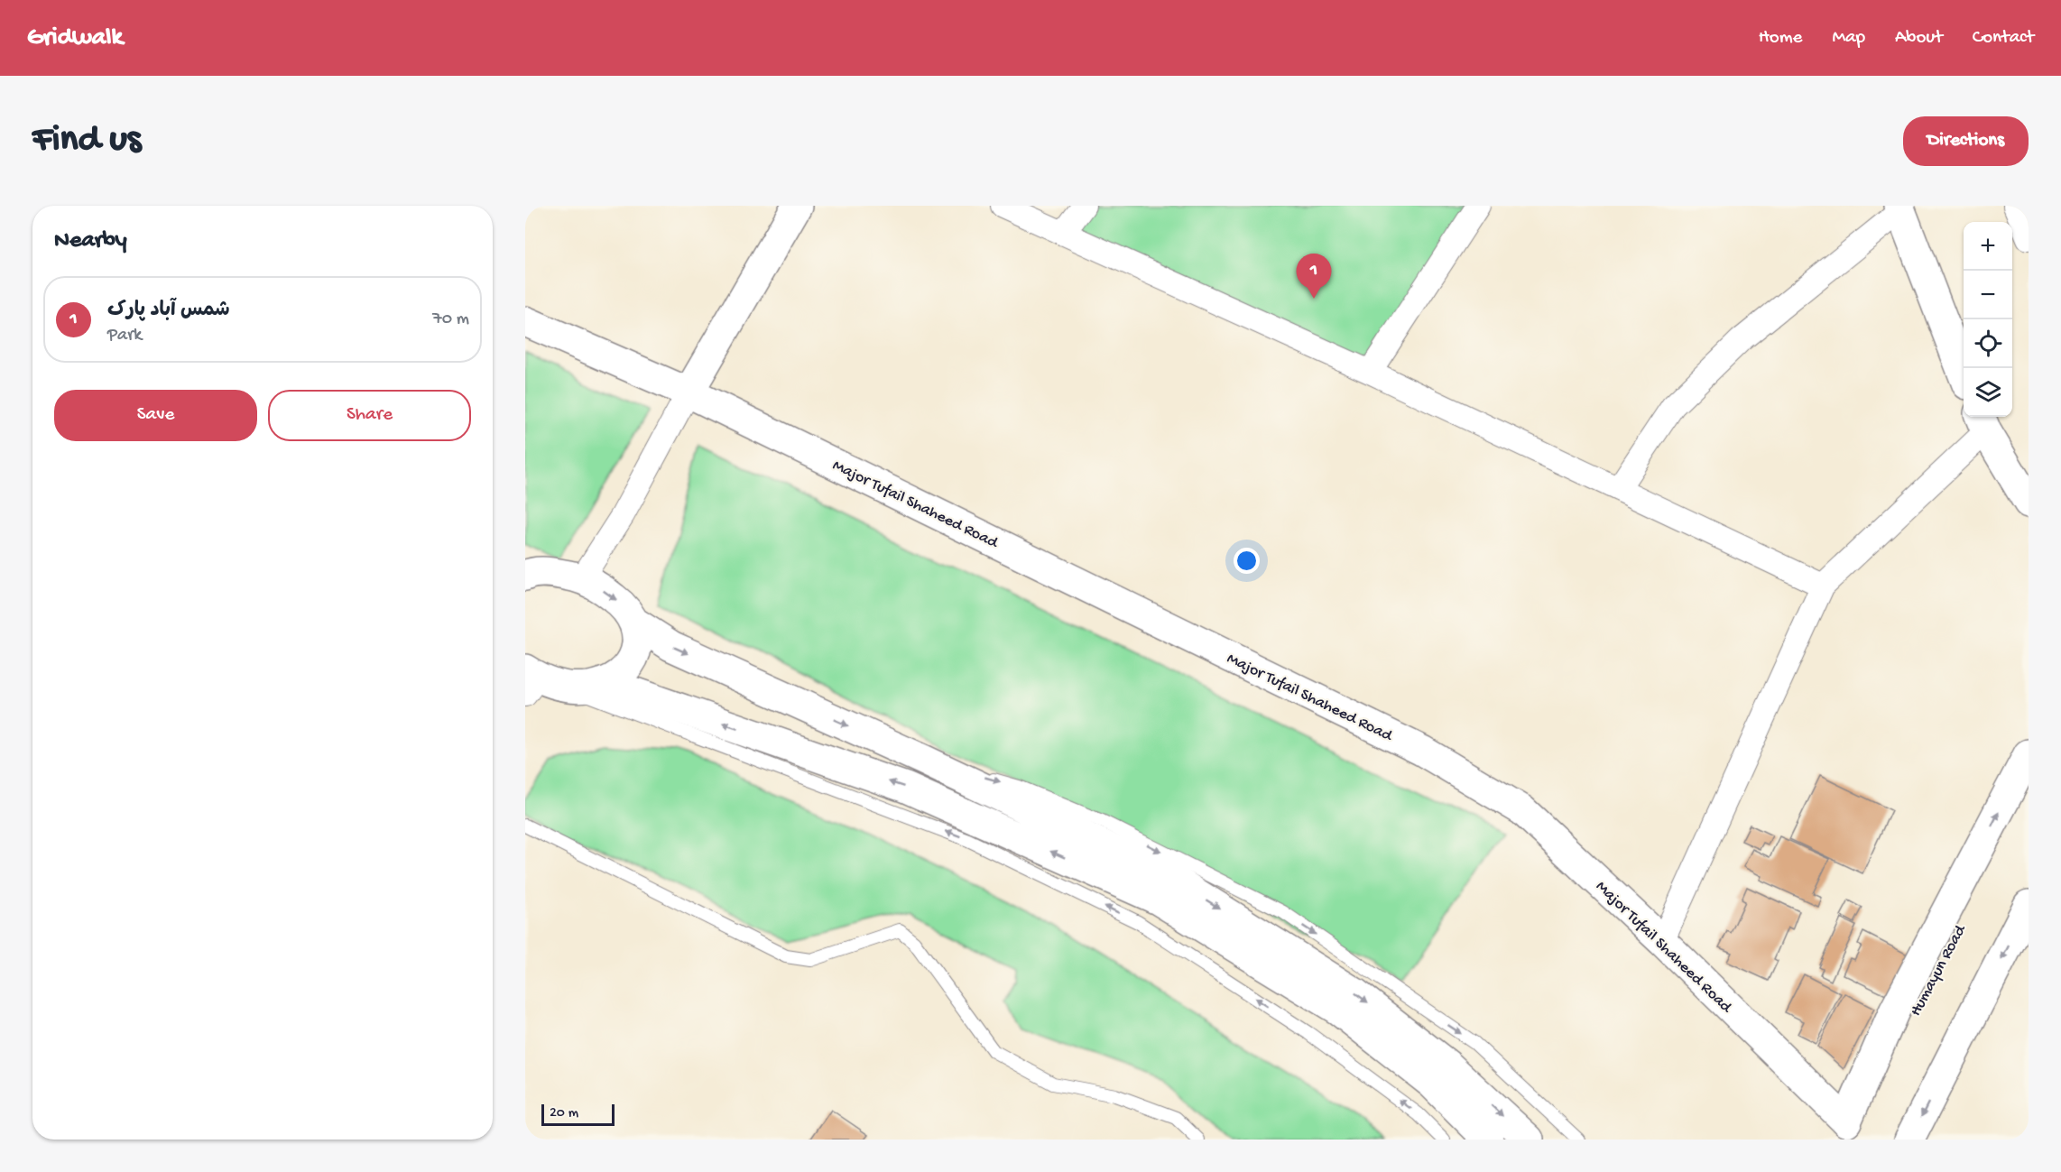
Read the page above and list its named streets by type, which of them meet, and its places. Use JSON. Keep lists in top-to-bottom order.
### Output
{
  "streets": {
    "main road": ["Major Tufail Shaheed Road", "Humayun Road"]
  },
  "crossings": [
    ["Major Tufail Shaheed Road", "Humayun Road"]
  ],
  "scale_bar": "20 m",
  "page": {
    "header": "Gridwalk",
    "nav": [
      "Home",
      "Map",
      "About",
      "Contact"
    ],
    "buttons": [
      "Directions",
      ["Save", "Share"]
    ],
    "title": "Find us",
    "heading": "Nearby",
    "map_buttons": ["+", "−"],
    "pins": "1",
    "list": [
      {
        "mark": "1",
        "name": "شمس آباد پارک",
        "note": "Park",
        "value": "70 m"
      }
    ],
    "scale": "20 m"
  }
}
